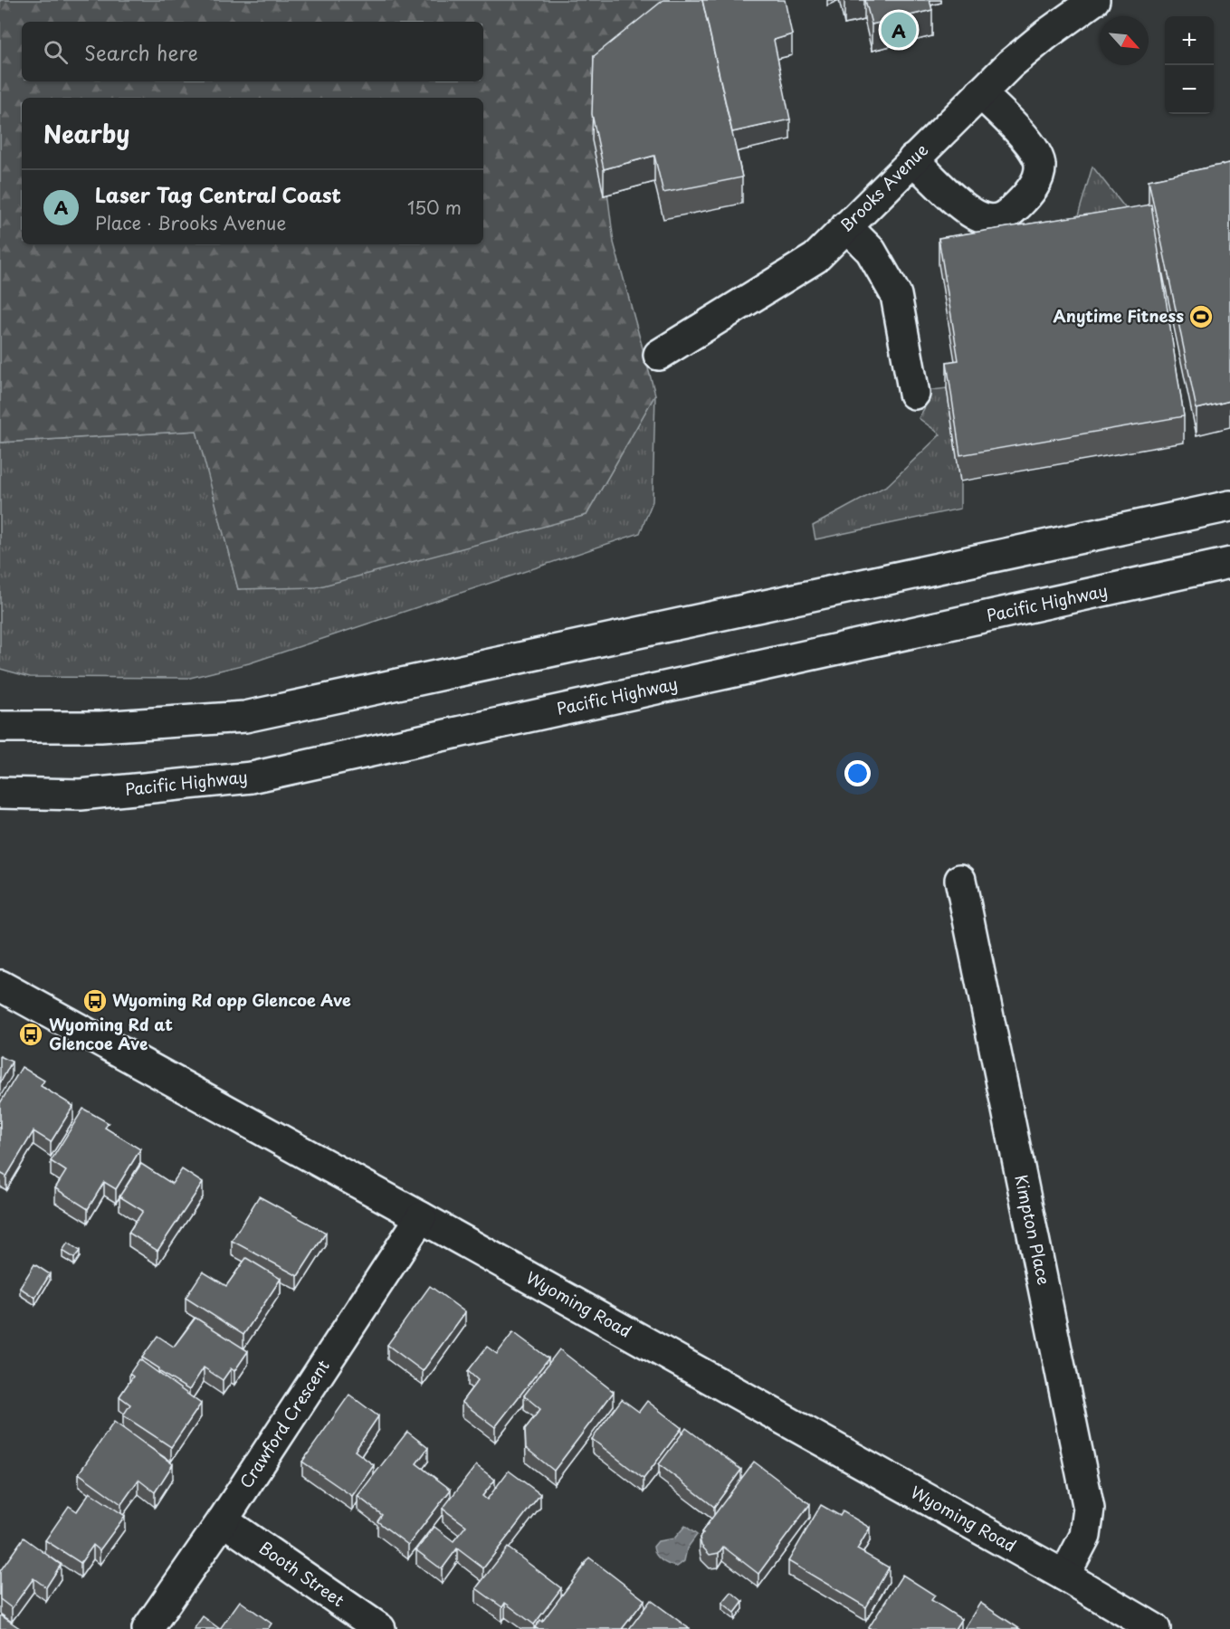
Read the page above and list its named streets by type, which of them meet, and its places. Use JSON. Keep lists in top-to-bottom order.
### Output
{
  "streets": {
    "street": [
      "Brooks Avenue",
      "Pacific Highway",
      "Kimpton Place",
      "Wyoming Road",
      "Crawford Crescent",
      "Booth Street"
    ]
  },
  "crossings": [
    ["Kimpton Place", "Wyoming Road"],
    ["Wyoming Road", "Crawford Crescent"],
    ["Crawford Crescent", "Booth Street"]
  ],
  "places": {
    "sports": ["Anytime Fitness"],
    "bus stop": ["Wyoming Rd opp Glencoe Ave", "Wyoming Rd at Glencoe Ave"]
  },
  "north": "bottom right",
  "page": {
    "pins": "A",
    "map_buttons": ["+", "−"],
    "search": "Search here",
    "heading": "Nearby",
    "list": [
      {
        "mark": "A",
        "name": "Laser Tag Central Coast",
        "note": "Place · Brooks Avenue",
        "value": "150 m"
      }
    ]
  }
}
